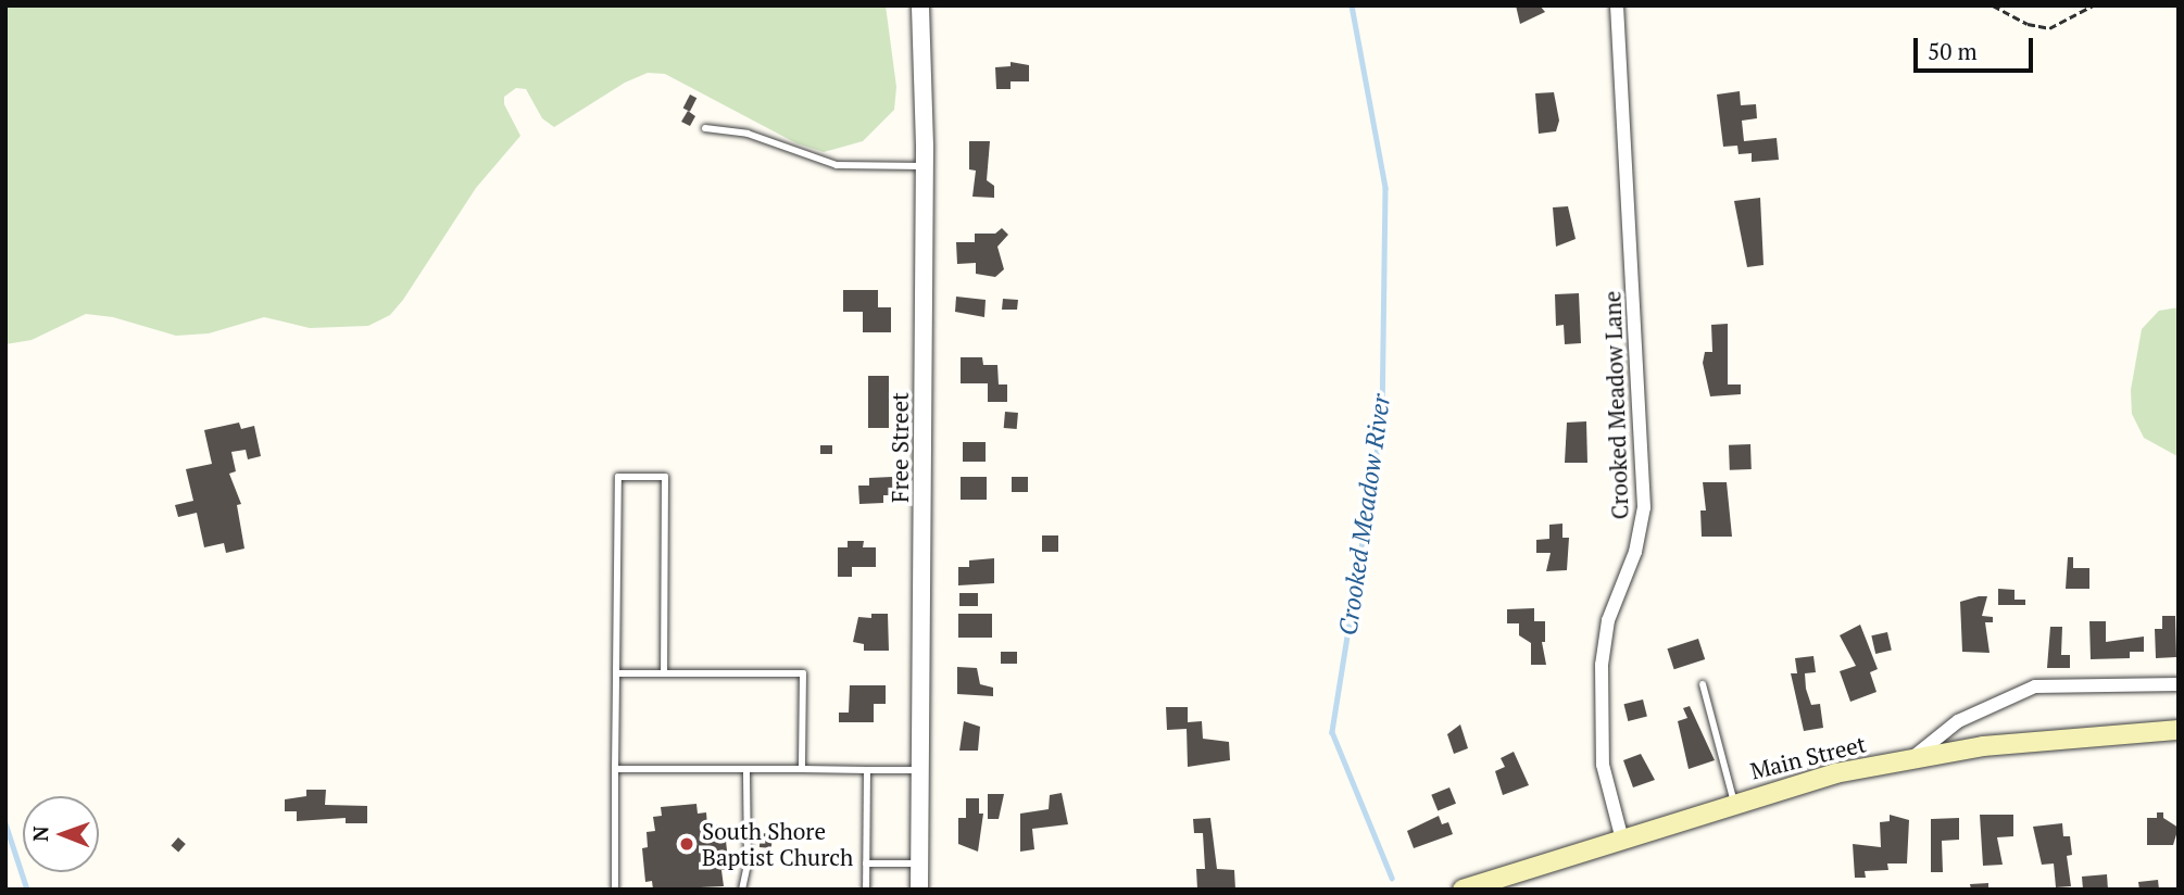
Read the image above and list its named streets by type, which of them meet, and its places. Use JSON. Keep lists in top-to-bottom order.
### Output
{
  "streets": {
    "main road": ["Main Street"],
    "street": ["Crooked Meadow Lane", "Free Street"]
  },
  "crossings": [
    ["Crooked Meadow Lane", "Main Street"]
  ],
  "water": ["Crooked Meadow River"],
  "places": ["South Shore Baptist Church"],
  "scale_bar": "50 m",
  "north": "left"
}
